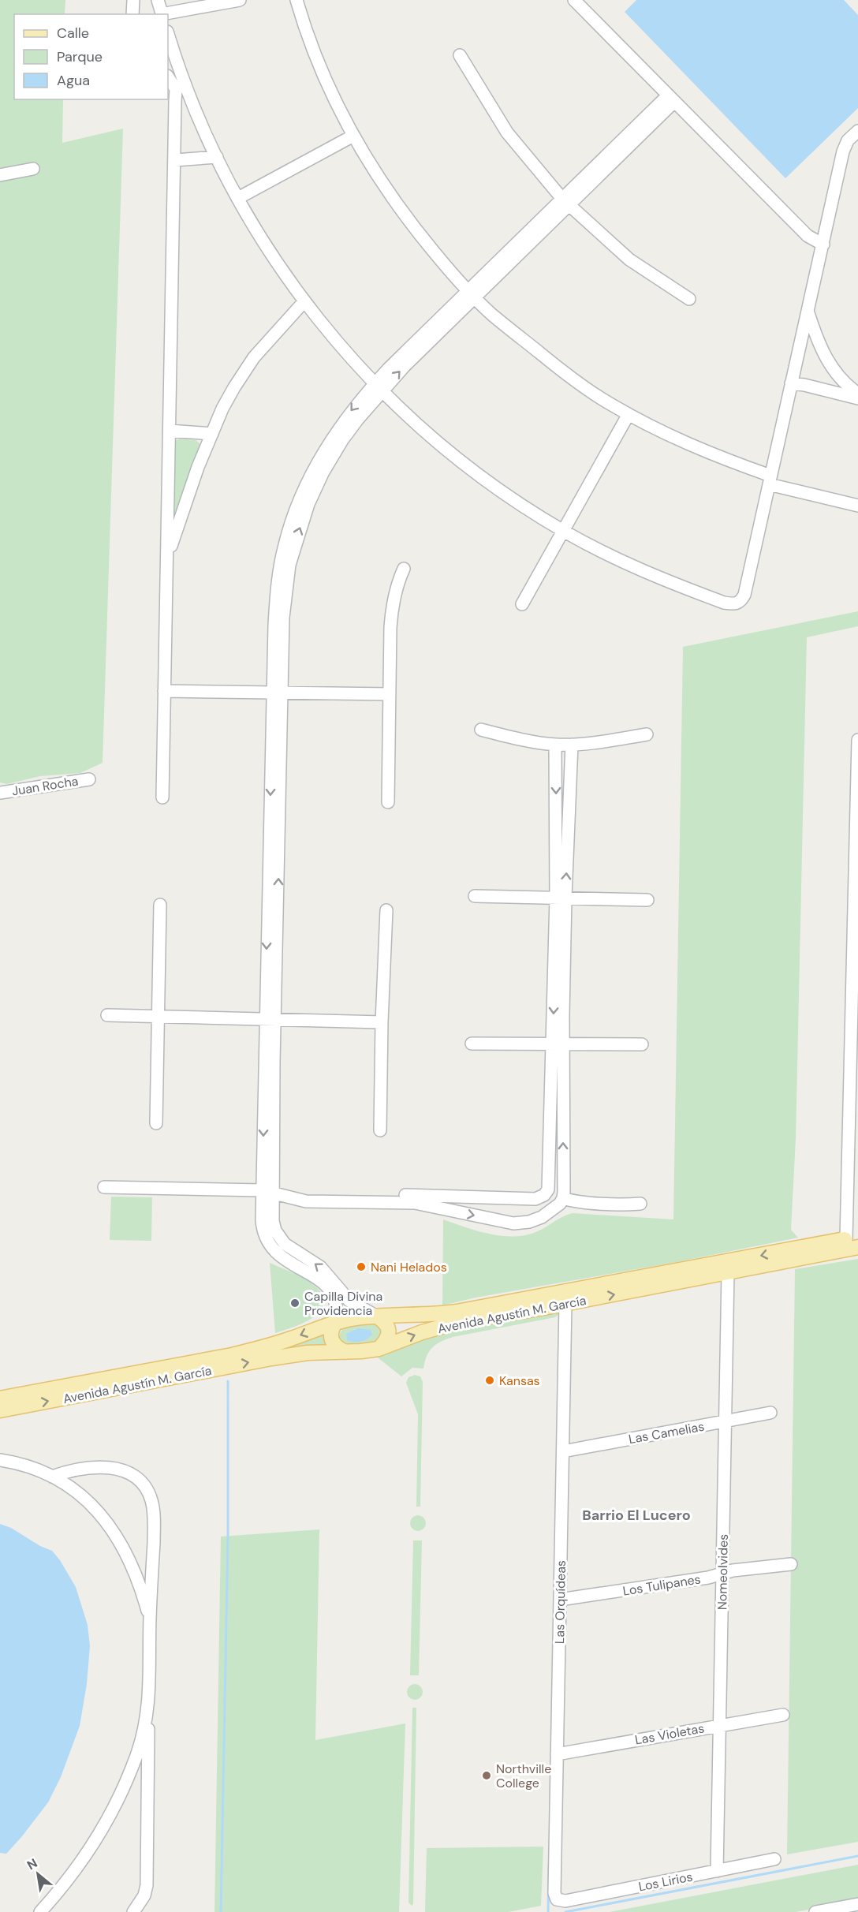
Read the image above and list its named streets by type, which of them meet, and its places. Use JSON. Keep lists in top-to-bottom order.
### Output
{
  "streets": {
    "main road": ["Avenida Agustín M. García"],
    "street": [
      "Juan Rocha",
      "Las Camelias",
      "Nomeolvides",
      "Los Tulipanes",
      "Las Orquídeas",
      "Las Violetas",
      "Los Lirios"
    ]
  },
  "crossings": [
    ["Avenida Agustín M. García", "Nomeolvides"],
    ["Avenida Agustín M. García", "Las Orquídeas"],
    ["Las Camelias", "Nomeolvides"],
    ["Las Camelias", "Las Orquídeas"],
    ["Nomeolvides", "Los Tulipanes"],
    ["Nomeolvides", "Las Violetas"],
    ["Nomeolvides", "Los Lirios"],
    ["Los Tulipanes", "Las Orquídeas"],
    ["Las Orquídeas", "Las Violetas"],
    ["Las Orquídeas", "Los Lirios"]
  ],
  "districts": ["Barrio El Lucero"],
  "places": [
    "Nani Helados",
    "Capilla Divina Providencia",
    "Kansas",
    "Northville College"
  ],
  "legend": ["Calle", "Parque", "Agua"],
  "north": "top left"
}
